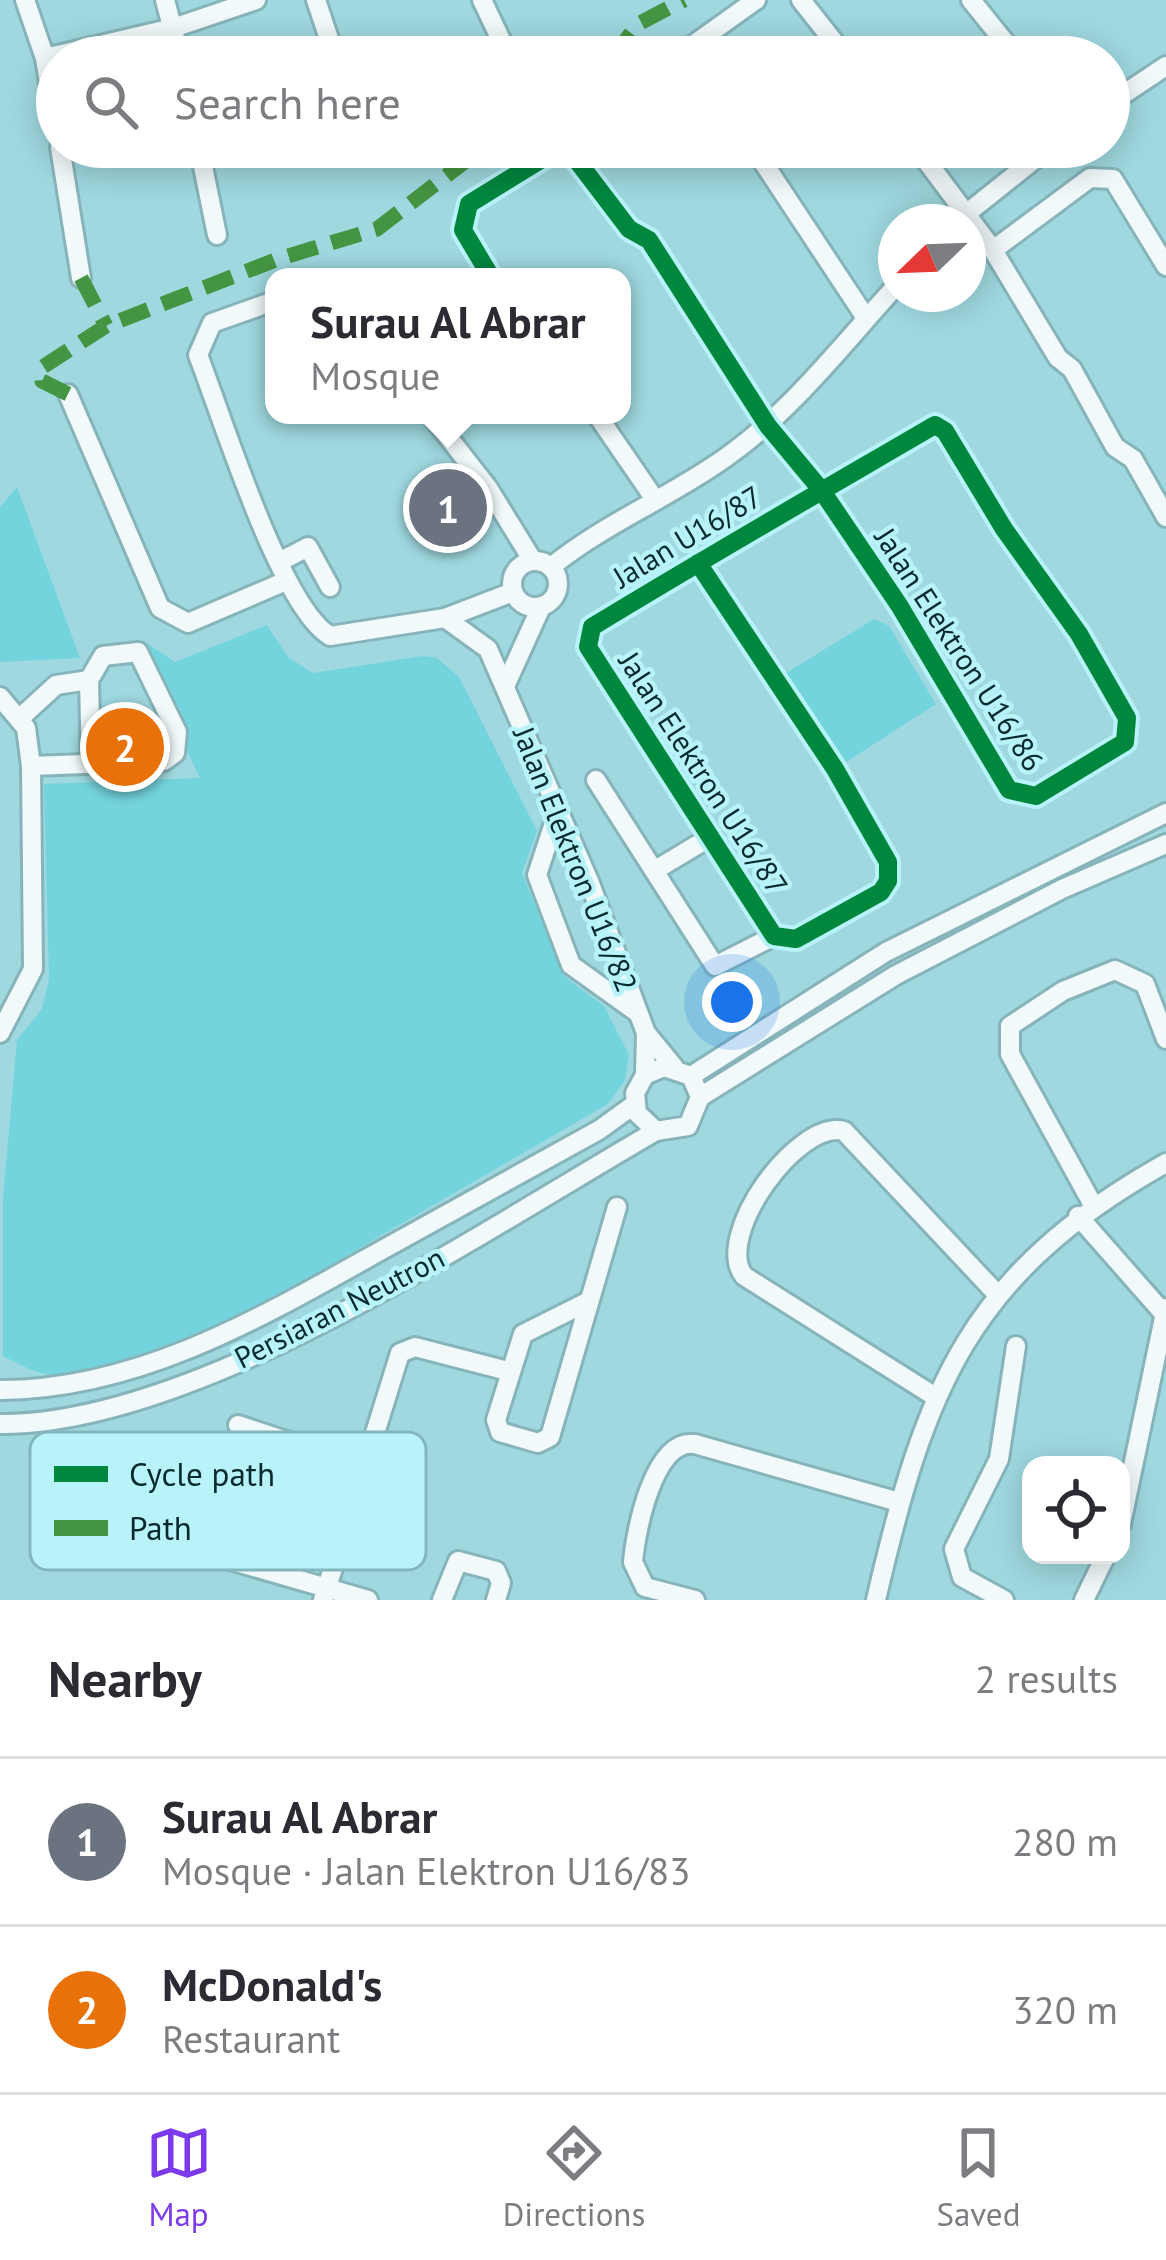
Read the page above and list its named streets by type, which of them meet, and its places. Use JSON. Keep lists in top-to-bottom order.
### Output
{
  "streets": {
    "street": [
      "Jalan U16/87",
      "Jalan Elektron U16/86",
      "Jalan Elektron U16/87",
      "Jalan Elektron U16/82",
      "Persiaran Neutron"
    ]
  },
  "crossings": [
    ["Jalan U16/87", "Jalan Elektron U16/86"],
    ["Jalan U16/87", "Jalan Elektron U16/87"]
  ],
  "legend": ["Cycle path", "Path"],
  "north": "bottom left",
  "page": {
    "search": "Search here",
    "popup": ["Surau Al Abrar", "Mosque"],
    "pins": ["1", "2"],
    "heading": ["Nearby", "2 results"],
    "list": [
      {
        "mark": "1",
        "name": "Surau Al Abrar",
        "note": "Mosque · Jalan Elektron U16/83",
        "value": "280 m"
      },
      {
        "mark": "2",
        "name": "McDonald's",
        "note": "Restaurant",
        "value": "320 m"
      }
    ],
    "nav": ["Map", "Directions", "Saved"]
  }
}
